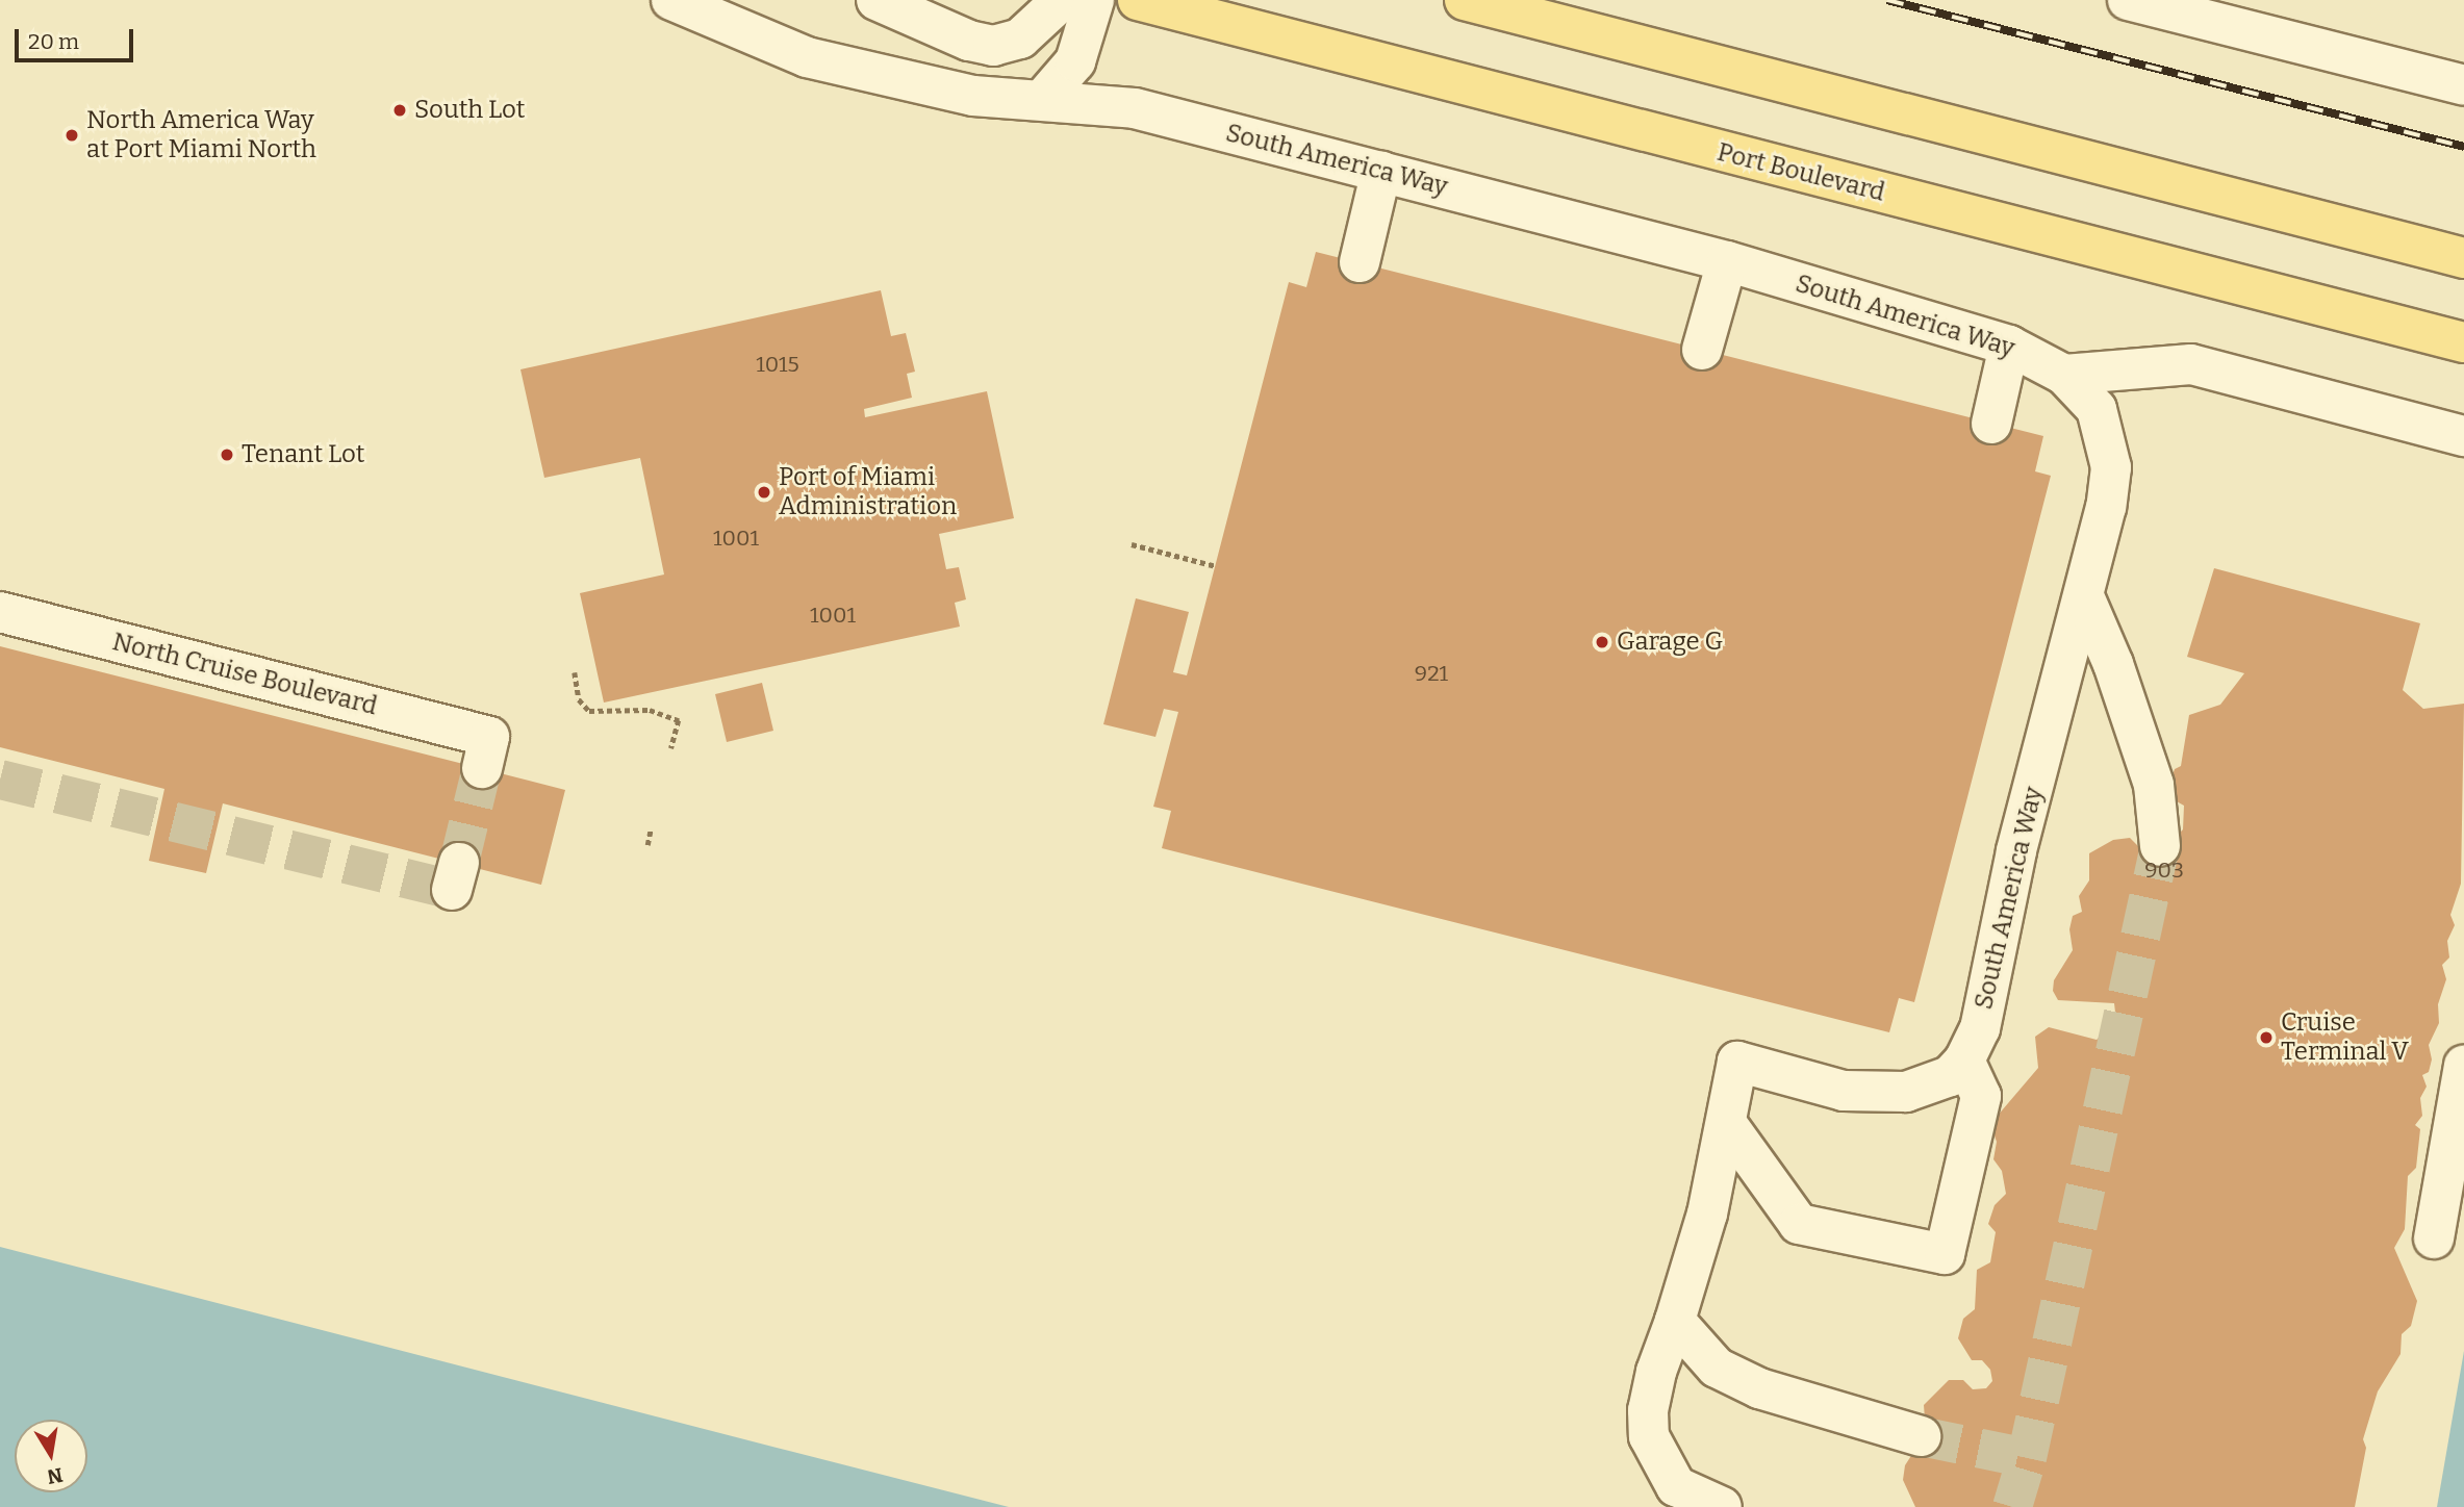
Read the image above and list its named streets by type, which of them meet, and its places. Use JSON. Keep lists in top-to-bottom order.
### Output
{
  "streets": {
    "main road": ["Port Boulevard"],
    "street": ["South America Way", "North Cruise Boulevard"]
  },
  "places": [
    "South Lot",
    "North America Way at Port Miami North",
    "Tenant Lot",
    "Port of Miami Administration",
    "Garage G",
    "Cruise Terminal V"
  ],
  "house_numbers": [
    "1015",
    "1001",
    "1001",
    "921",
    "903"
  ],
  "scale_bar": "20 m",
  "north": "bottom"
}
